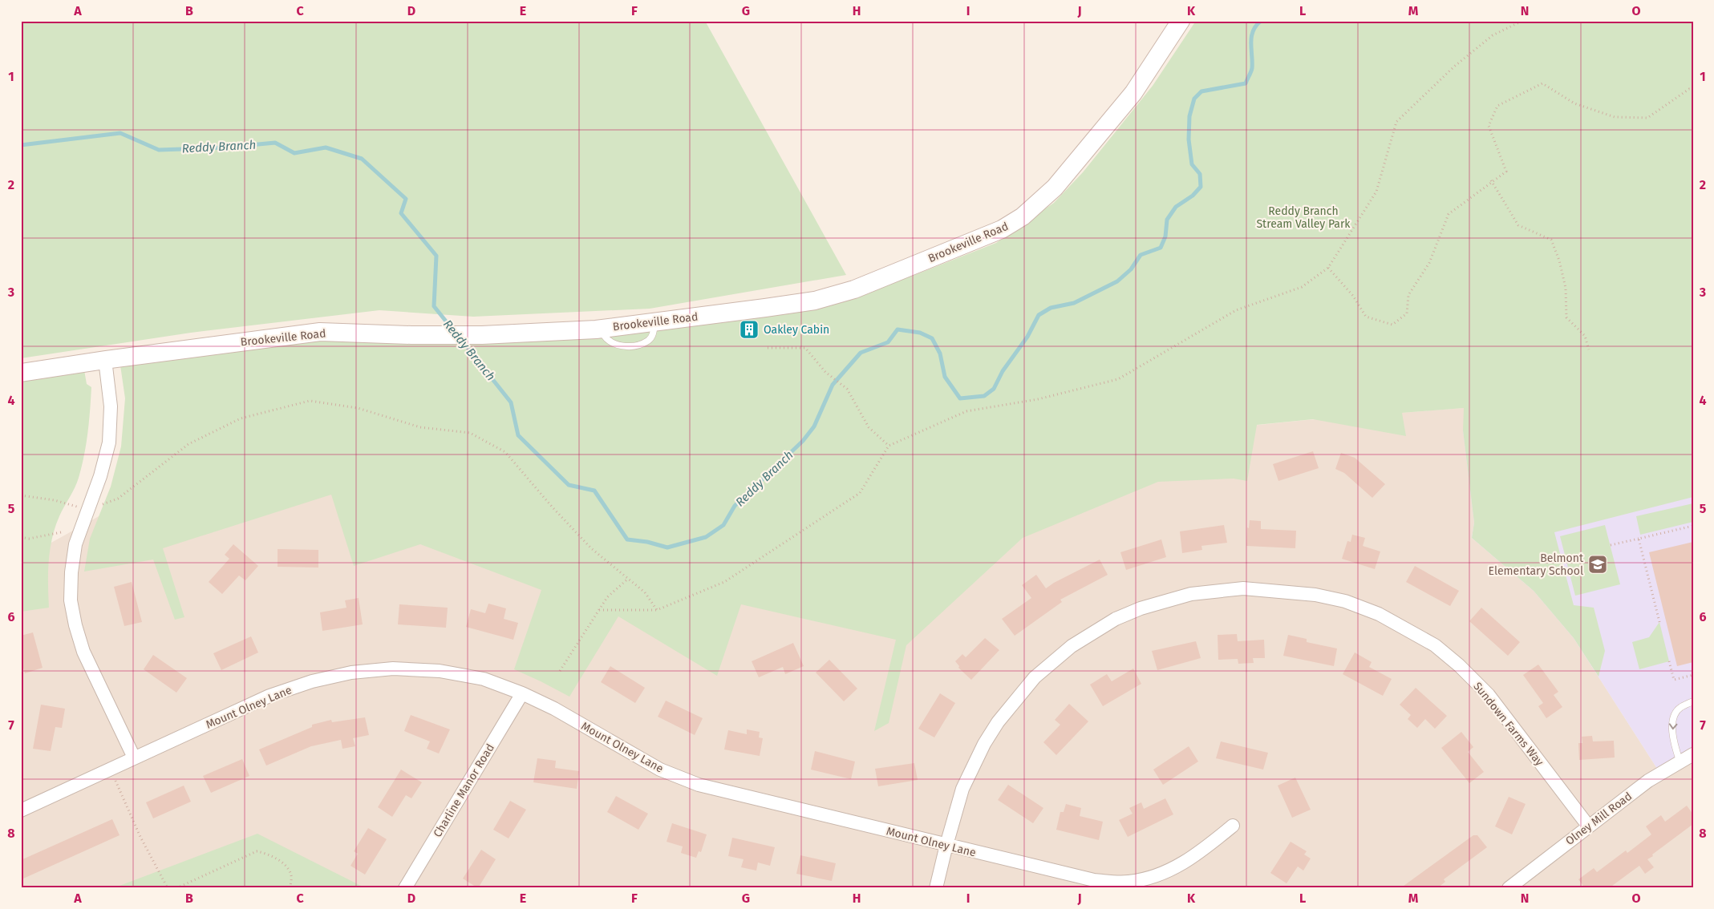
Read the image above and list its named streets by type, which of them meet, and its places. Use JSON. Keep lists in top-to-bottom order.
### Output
{
  "streets": {
    "street": [
      "Brookeville Road",
      "Mount Olney Lane",
      "Sundown Farms Way",
      "Charline Manor Road",
      "Olney Mill Road"
    ]
  },
  "crossings": [
    ["Mount Olney Lane", "Sundown Farms Way"],
    ["Mount Olney Lane", "Charline Manor Road"],
    ["Sundown Farms Way", "Olney Mill Road"]
  ],
  "water": ["Reddy Branch"],
  "parks": ["Reddy Branch Stream Valley Park"],
  "places": {
    "building": ["Oakley Cabin"],
    "school or university": ["Belmont Elementary School"]
  },
  "grid": {
    "columns": [
      "A",
      "B",
      "C",
      "D",
      "E",
      "F",
      "G",
      "H",
      "I",
      "J",
      "K",
      "L",
      "M",
      "N",
      "O"
    ],
    "rows": [
      "1",
      "2",
      "3",
      "4",
      "5",
      "6",
      "7",
      "8"
    ]
  }
}
